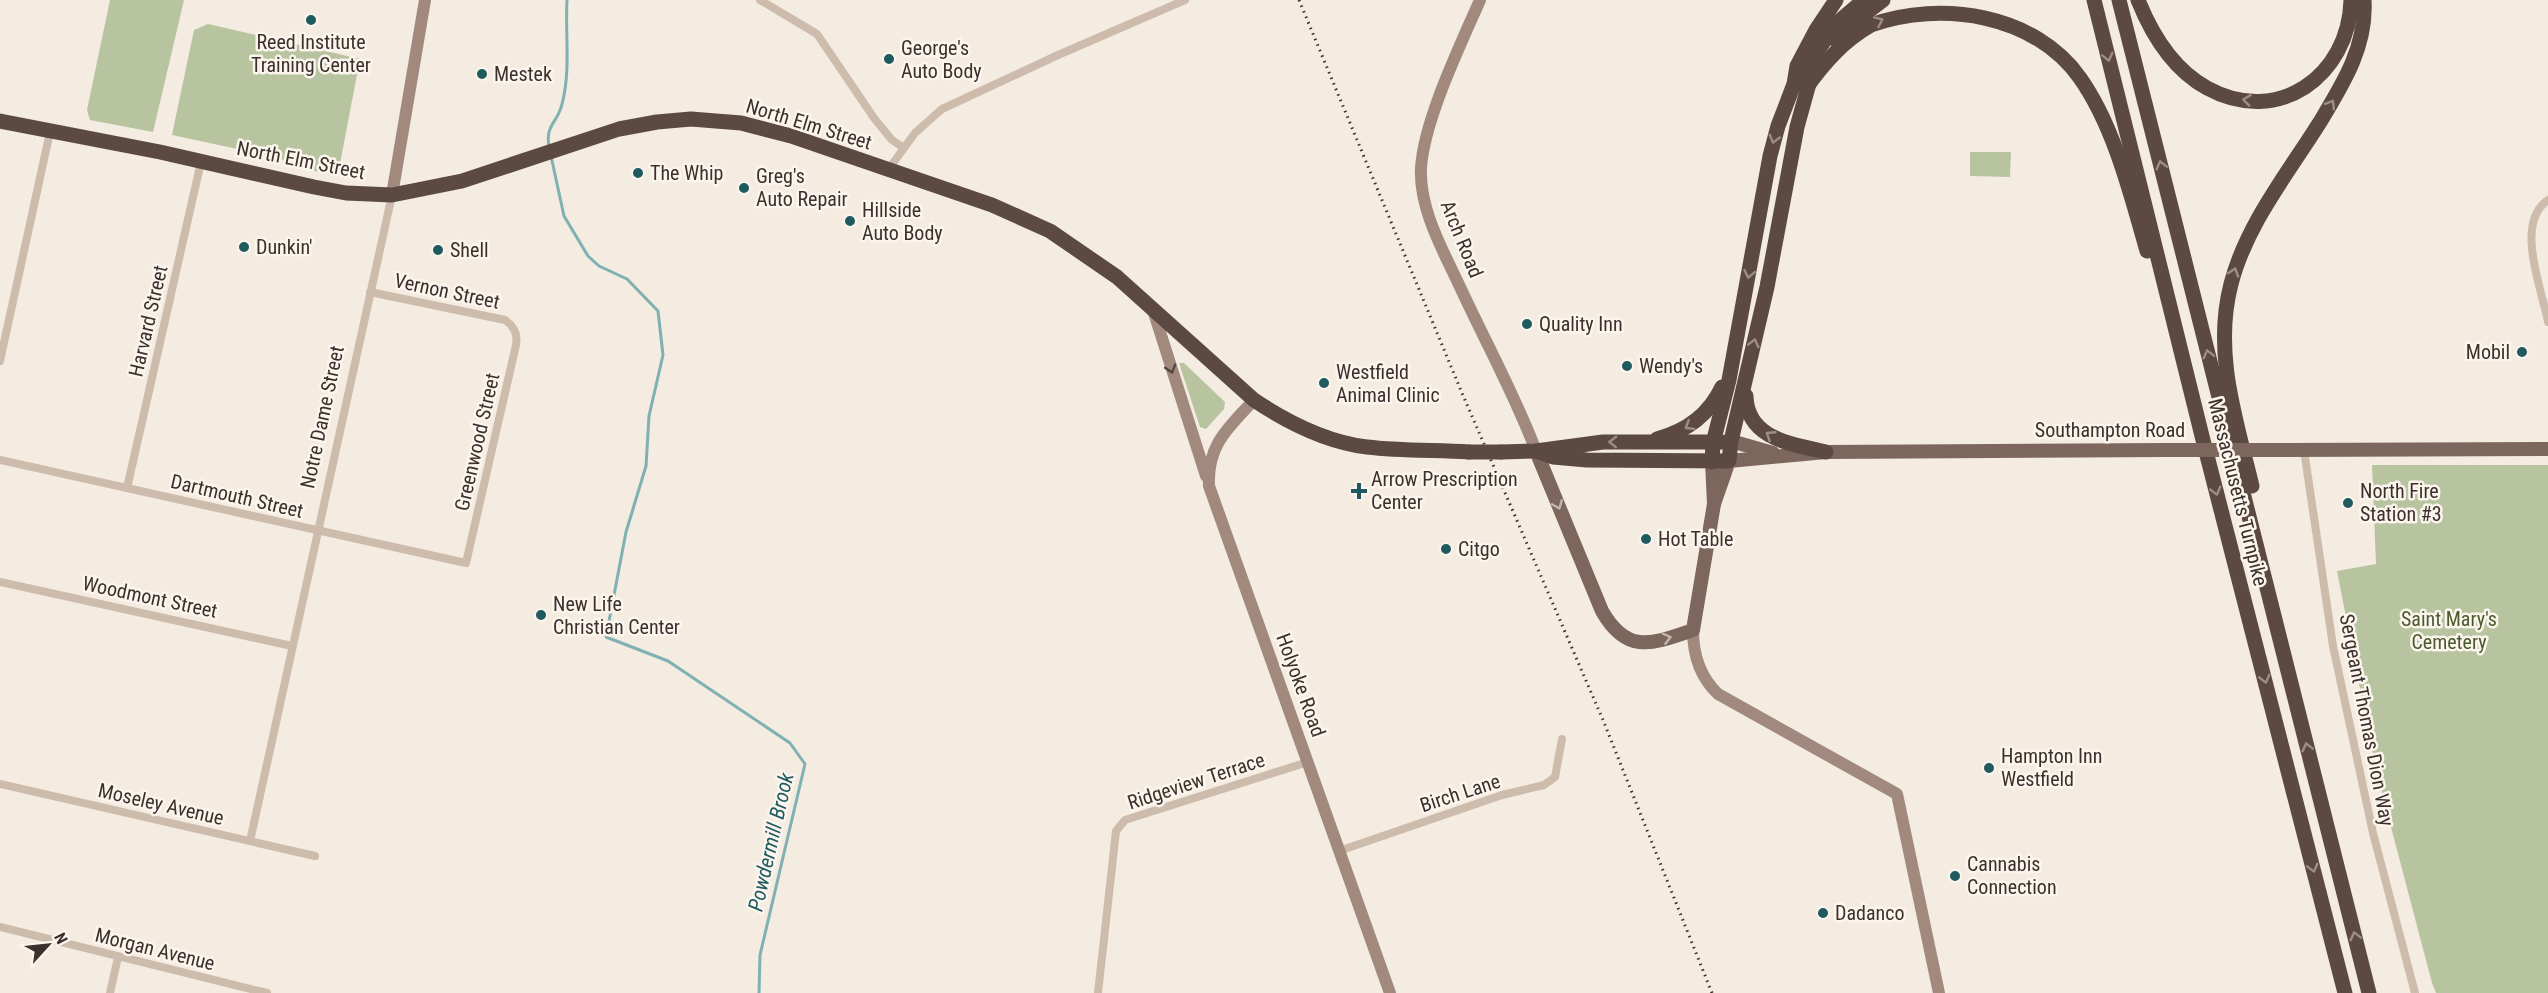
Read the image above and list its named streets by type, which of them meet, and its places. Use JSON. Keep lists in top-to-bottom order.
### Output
{
  "streets": {
    "highway": ["North Elm Street", "Southampton Road", "Massachusetts Turnpike"],
    "street": [
      "Arch Road",
      "Vernon Street",
      "Harvard Street",
      "Notre Dame Street",
      "Greenwood Street",
      "Dartmouth Street",
      "Woodmont Street",
      "Holyoke Road",
      "Sergeant Thomas Dion Way",
      "Ridgeview Terrace",
      "Birch Lane",
      "Moseley Avenue",
      "Morgan Avenue"
    ]
  },
  "crossings": [
    ["North Elm Street", "Harvard Street"],
    ["North Elm Street", "Notre Dame Street"],
    ["North Elm Street", "Southampton Road"],
    ["North Elm Street", "Holyoke Road"],
    ["Arch Road", "Southampton Road"],
    ["Vernon Street", "Notre Dame Street"],
    ["Vernon Street", "Greenwood Street"],
    ["Harvard Street", "Dartmouth Street"],
    ["Notre Dame Street", "Dartmouth Street"],
    ["Notre Dame Street", "Woodmont Street"],
    ["Notre Dame Street", "Moseley Avenue"],
    ["Southampton Road", "Sergeant Thomas Dion Way"],
    ["Greenwood Street", "Dartmouth Street"],
    ["Holyoke Road", "Ridgeview Terrace"],
    ["Holyoke Road", "Birch Lane"]
  ],
  "water": ["Powdermill Brook"],
  "parks": ["Saint Mary's Cemetery"],
  "places": {
    "other": [
      "Reed Institute Training Center",
      "George's Auto Body",
      "Mestek",
      "The Whip",
      "Greg's Auto Repair",
      "Hillside Auto Body",
      "Dunkin'",
      "Shell",
      "Quality Inn",
      "Mobil",
      "Wendy's",
      "Westfield Animal Clinic",
      "North Fire Station #3",
      "Hot Table",
      "Citgo",
      "New Life Christian Center",
      "Hampton Inn Westfield",
      "Cannabis Connection",
      "Dadanco"
    ],
    "health": ["Arrow Prescription Center"]
  },
  "north": "top right"
}
